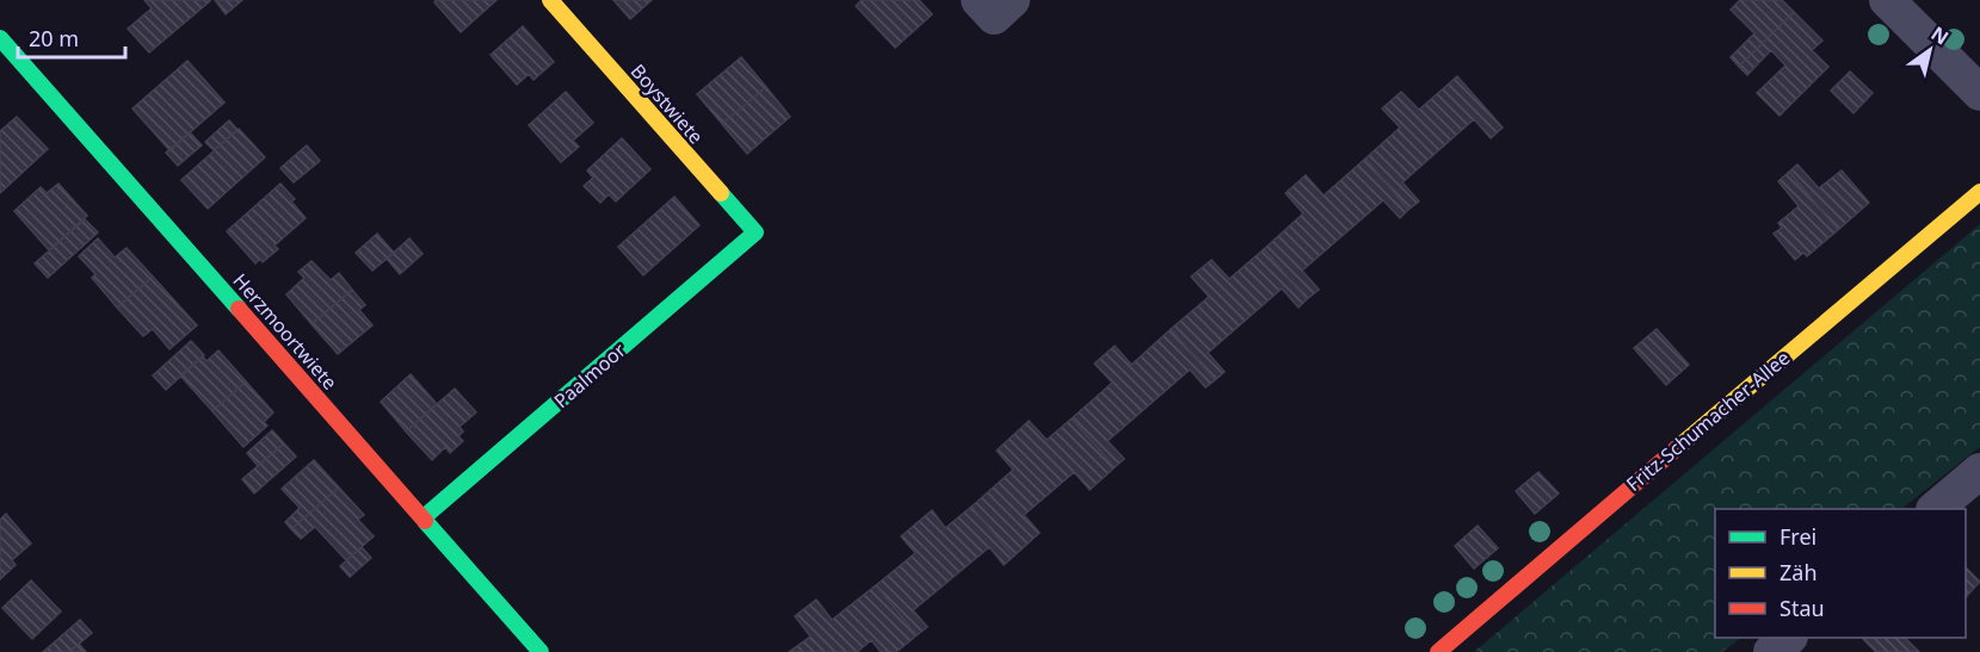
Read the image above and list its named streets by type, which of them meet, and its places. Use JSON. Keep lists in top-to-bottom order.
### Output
{
  "streets": {
    "street": [
      "Boystwiete",
      "Herzmoortwiete",
      "Paalmoor",
      "Fritz-Schumacher-Allee"
    ]
  },
  "crossings": [
    ["Boystwiete", "Paalmoor"],
    ["Herzmoortwiete", "Paalmoor"]
  ],
  "legend": ["Frei", "Zäh", "Stau"],
  "scale_bar": "20 m",
  "north": "top right"
}
